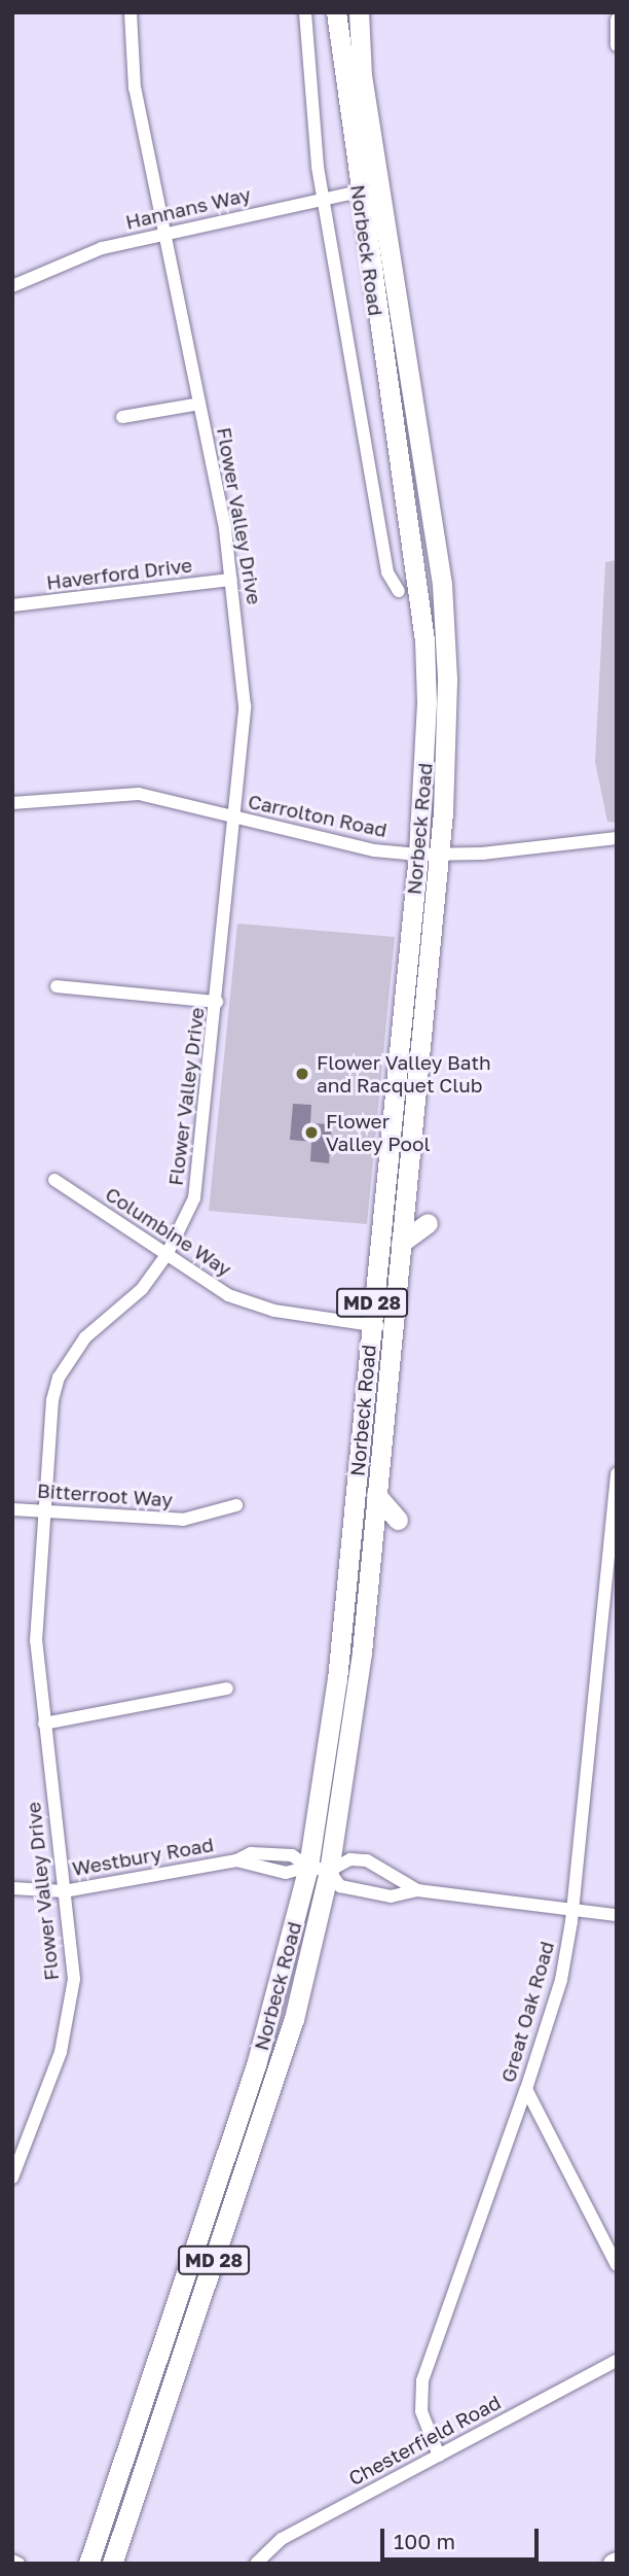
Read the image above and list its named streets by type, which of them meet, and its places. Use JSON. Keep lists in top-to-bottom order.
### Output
{
  "streets": {
    "main road": ["Norbeck Road", "MD 28"],
    "street": [
      "Hannans Way",
      "Flower Valley Drive",
      "Haverford Drive",
      "Carrolton Road",
      "Columbine Way",
      "Bitterroot Way",
      "Westbury Road",
      "Great Oak Road",
      "Chesterfield Road"
    ]
  },
  "crossings": [
    ["Hannans Way", "Norbeck Road"],
    ["Hannans Way", "Flower Valley Drive"],
    ["Norbeck Road", "Carrolton Road"],
    ["Norbeck Road", "Columbine Way"],
    ["Norbeck Road", "Westbury Road"],
    ["Flower Valley Drive", "Haverford Drive"],
    ["Flower Valley Drive", "Carrolton Road"],
    ["Flower Valley Drive", "Columbine Way"],
    ["Flower Valley Drive", "Bitterroot Way"],
    ["Flower Valley Drive", "Westbury Road"],
    ["Westbury Road", "Great Oak Road"],
    ["Great Oak Road", "Chesterfield Road"]
  ],
  "places": ["Flower Valley Bath and Racquet Club", "Flower Valley Pool"],
  "scale_bar": "100 m"
}
